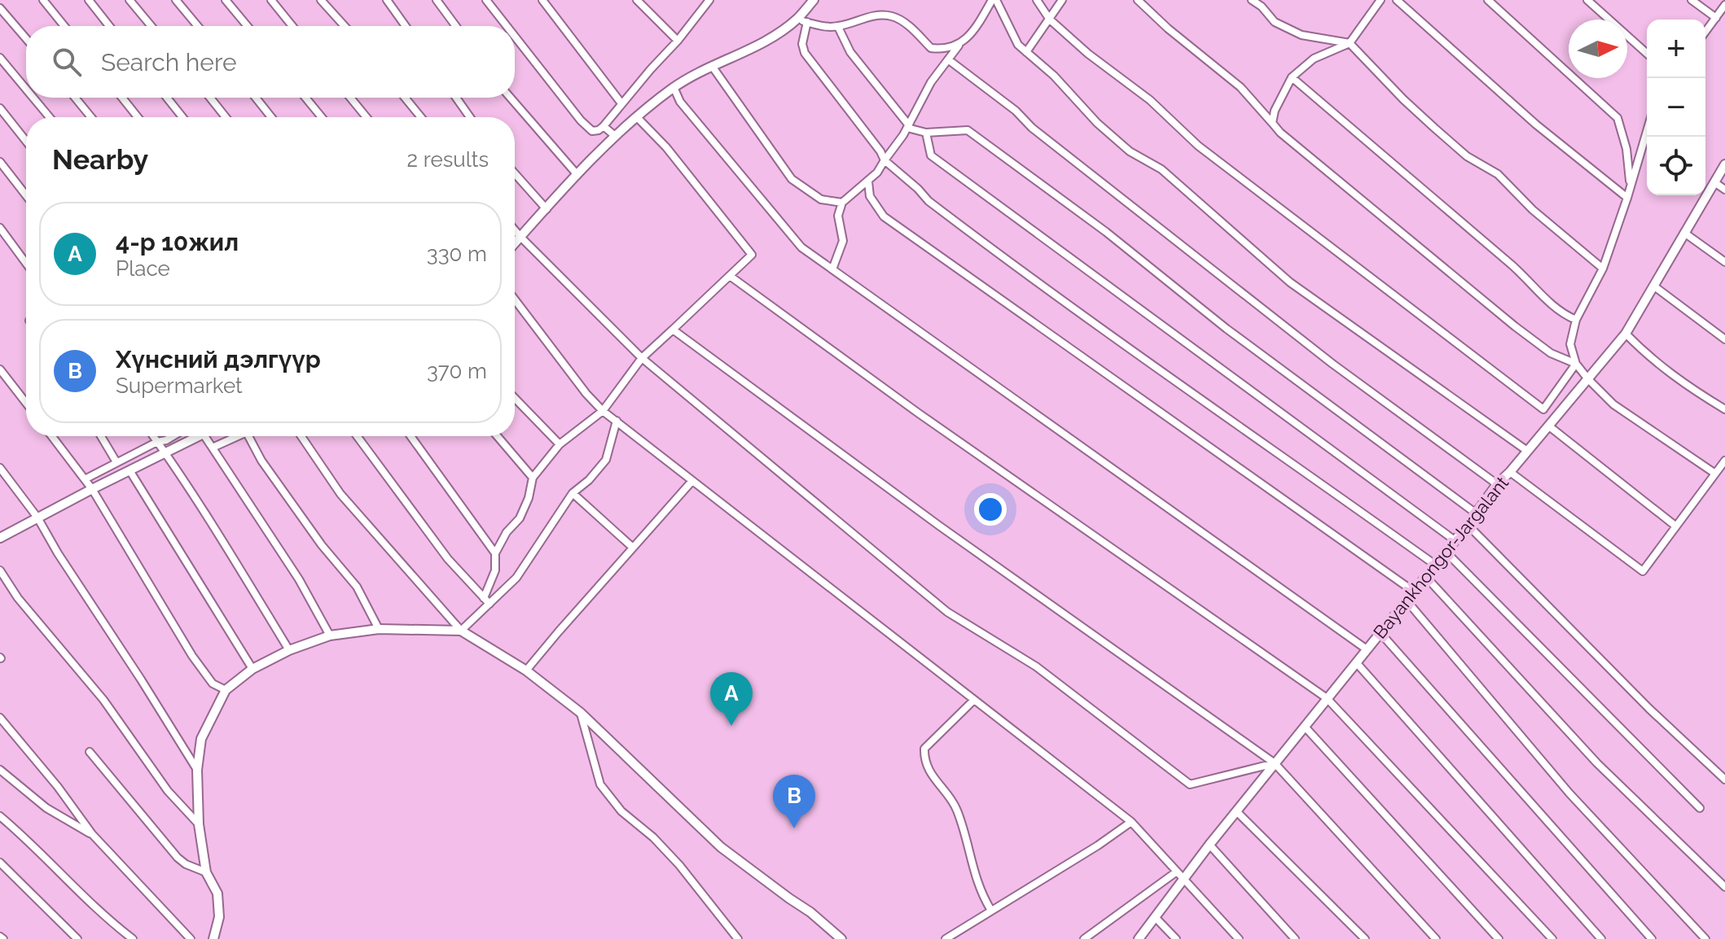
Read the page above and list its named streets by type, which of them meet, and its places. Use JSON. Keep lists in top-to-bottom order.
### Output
{
  "streets": {
    "street": ["Bayankhongor-Jargalant"]
  },
  "north": "right",
  "page": {
    "map_buttons": ["+", "−"],
    "search": "Search here",
    "heading": ["Nearby", "2 results"],
    "list": [
      {
        "mark": "A",
        "name": "4-р 10жил",
        "note": "Place",
        "value": "330 m"
      },
      {
        "mark": "B",
        "name": "Хүнсний дэлгүүр",
        "note": "Supermarket",
        "value": "370 m"
      }
    ],
    "pins": ["A", "B"]
  }
}
